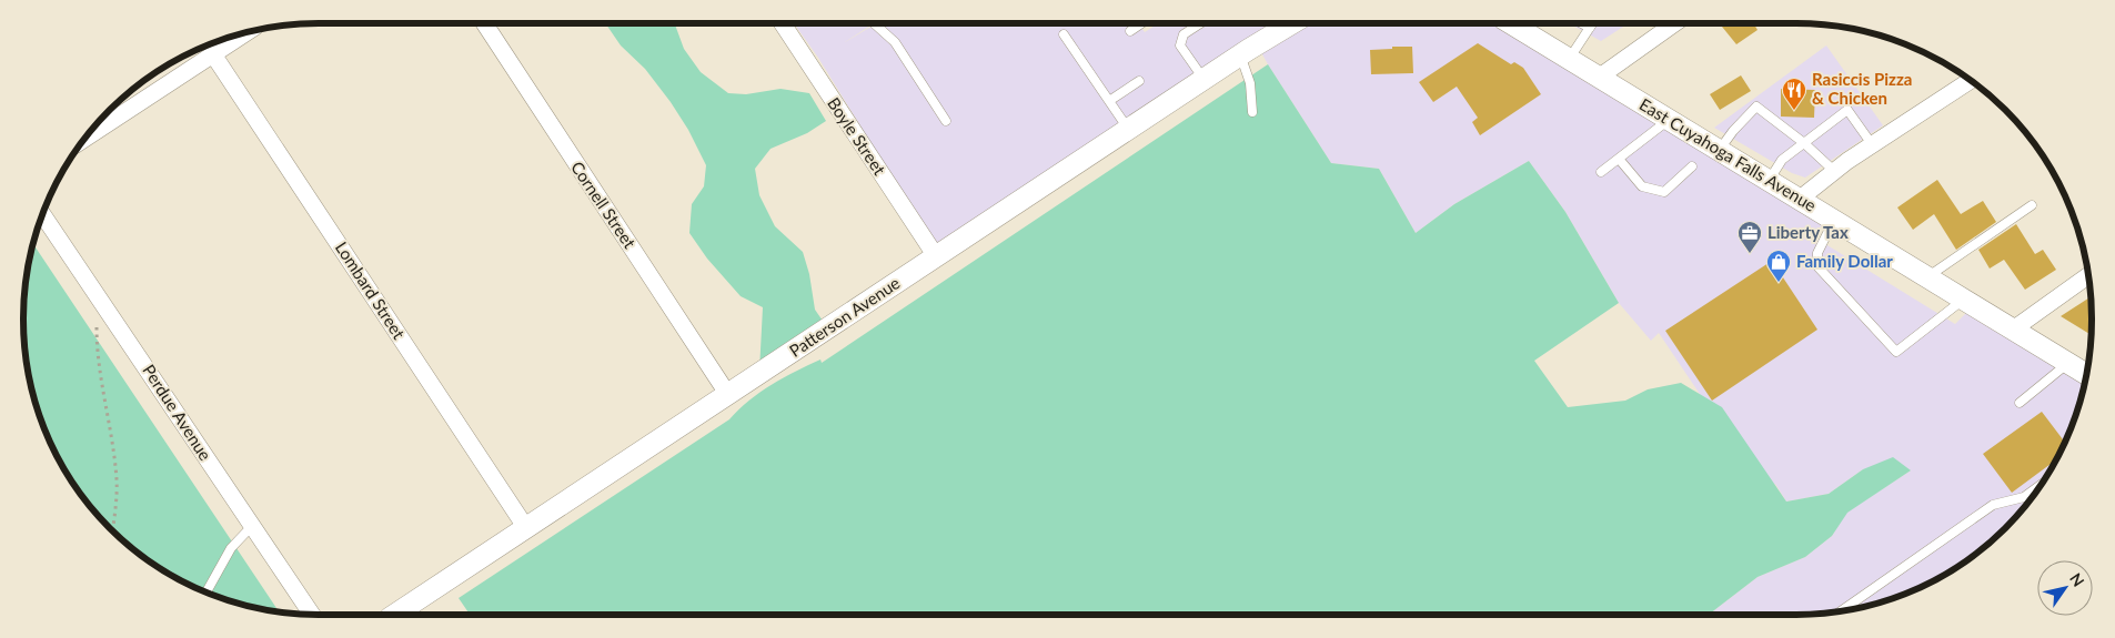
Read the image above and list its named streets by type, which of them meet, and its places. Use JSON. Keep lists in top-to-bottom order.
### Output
{
  "streets": {
    "street": [
      "Boyle Street",
      "East Cuyahoga Falls Avenue",
      "Cornell Street",
      "Lombard Street",
      "Patterson Avenue",
      "Perdue Avenue"
    ]
  },
  "crossings": [
    ["Boyle Street", "Patterson Avenue"],
    ["Cornell Street", "Patterson Avenue"],
    ["Lombard Street", "Patterson Avenue"]
  ],
  "places": {
    "restaurant": ["Rasiccis Pizza & Chicken"],
    "office": ["Liberty Tax"],
    "shop": ["Family Dollar"]
  },
  "north": "top right"
}
